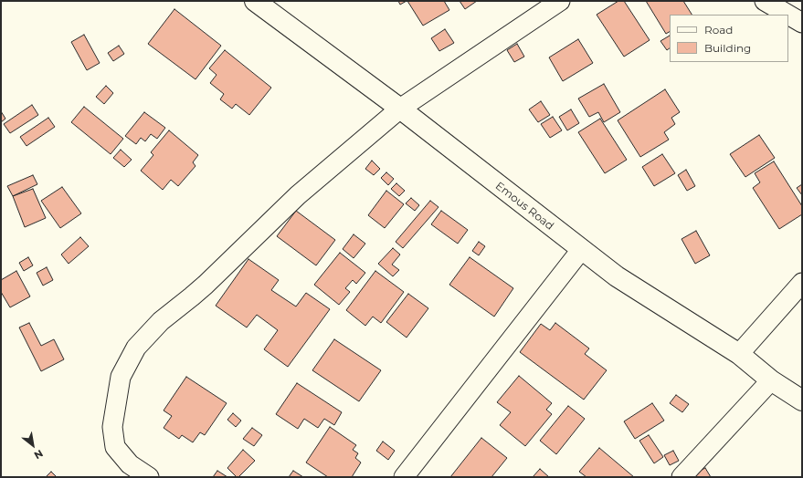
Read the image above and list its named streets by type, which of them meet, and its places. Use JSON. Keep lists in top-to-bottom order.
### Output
{
  "streets": {
    "street": ["Emous Road"]
  },
  "legend": ["Road", "Building"],
  "north": "bottom right"
}
